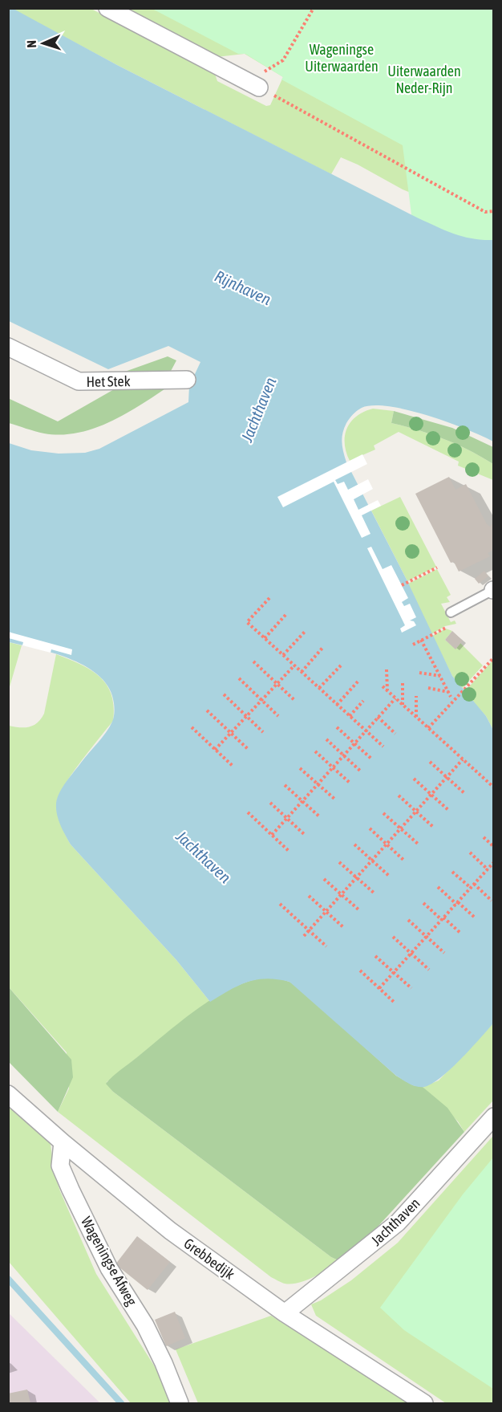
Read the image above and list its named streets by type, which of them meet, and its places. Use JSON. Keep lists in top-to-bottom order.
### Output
{
  "streets": {
    "street": [
      "Het Stek",
      "Jachthaven",
      "Grebbedijk",
      "Wageningse Afweg"
    ]
  },
  "crossings": [
    ["Jachthaven", "Grebbedijk"],
    ["Grebbedijk", "Wageningse Afweg"]
  ],
  "water": ["Rijnhaven", "Jachthaven"],
  "parks": ["Wageningse Uiterwaarden", "Uiterwaarden Neder-Rijn"],
  "north": "left"
}
